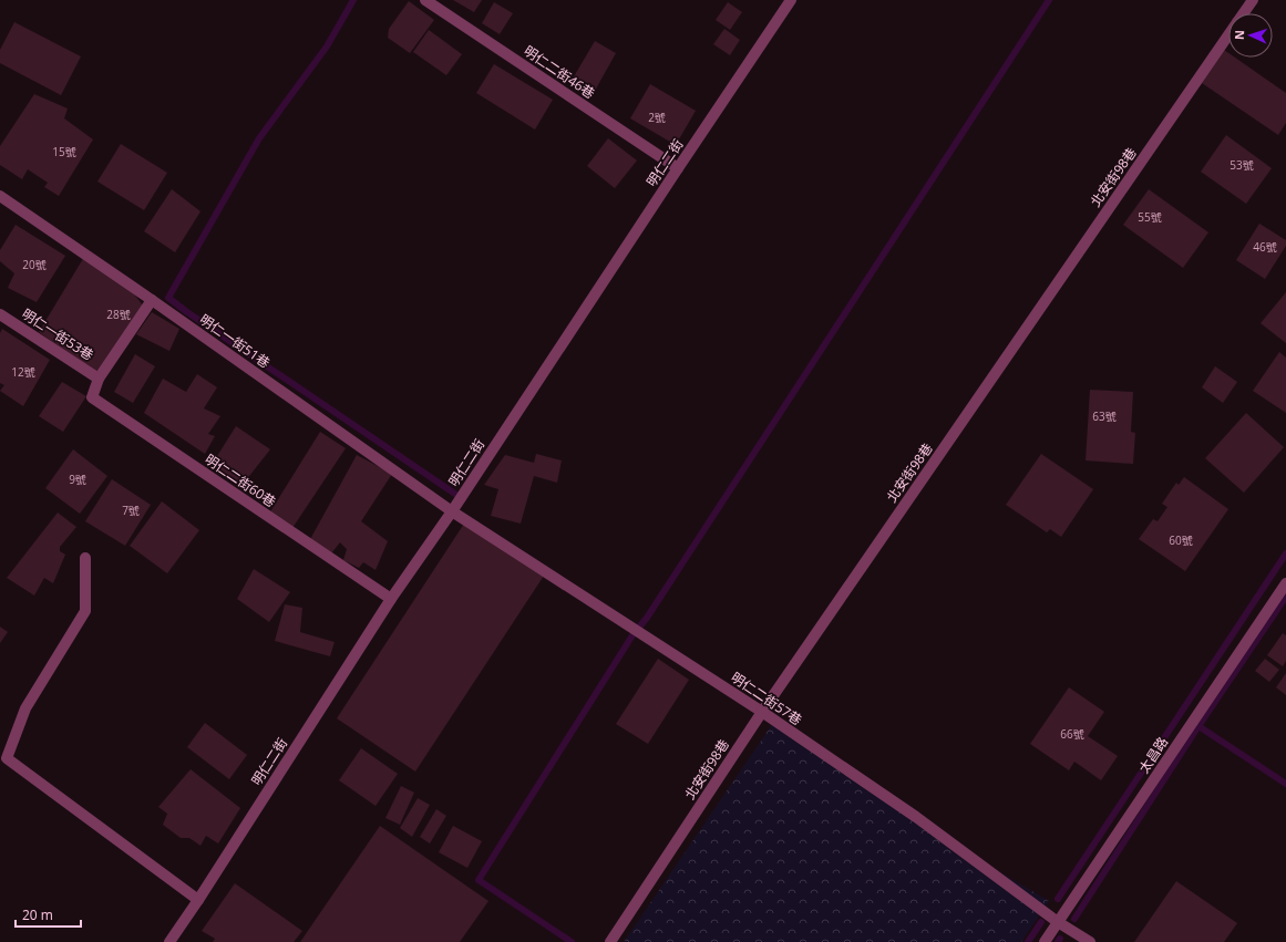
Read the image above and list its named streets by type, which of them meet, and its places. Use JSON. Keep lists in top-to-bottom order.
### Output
{
  "streets": {
    "street": [
      "明仁二街46巷",
      "明仁二街",
      "北安街98巷",
      "明仁一街53巷",
      "明仁一街51巷",
      "明仁二街60巷",
      "明仁二街57巷",
      "太昌路"
    ]
  },
  "crossings": [
    ["明仁二街46巷", "明仁二街"],
    ["明仁二街", "明仁一街51巷"],
    ["明仁二街", "明仁二街60巷"],
    ["明仁二街", "明仁二街57巷"],
    ["北安街98巷", "明仁二街57巷"],
    ["明仁一街53巷", "明仁二街60巷"],
    ["明仁一街51巷", "明仁二街57巷"],
    ["明仁二街57巷", "太昌路"]
  ],
  "house_numbers": [
    "2號",
    "15號",
    "53號",
    "55號",
    "46號",
    "20號",
    "28號",
    "12號",
    "63號",
    "9號",
    "7號",
    "60號",
    "66號"
  ],
  "scale_bar": "20 m",
  "north": "left"
}
